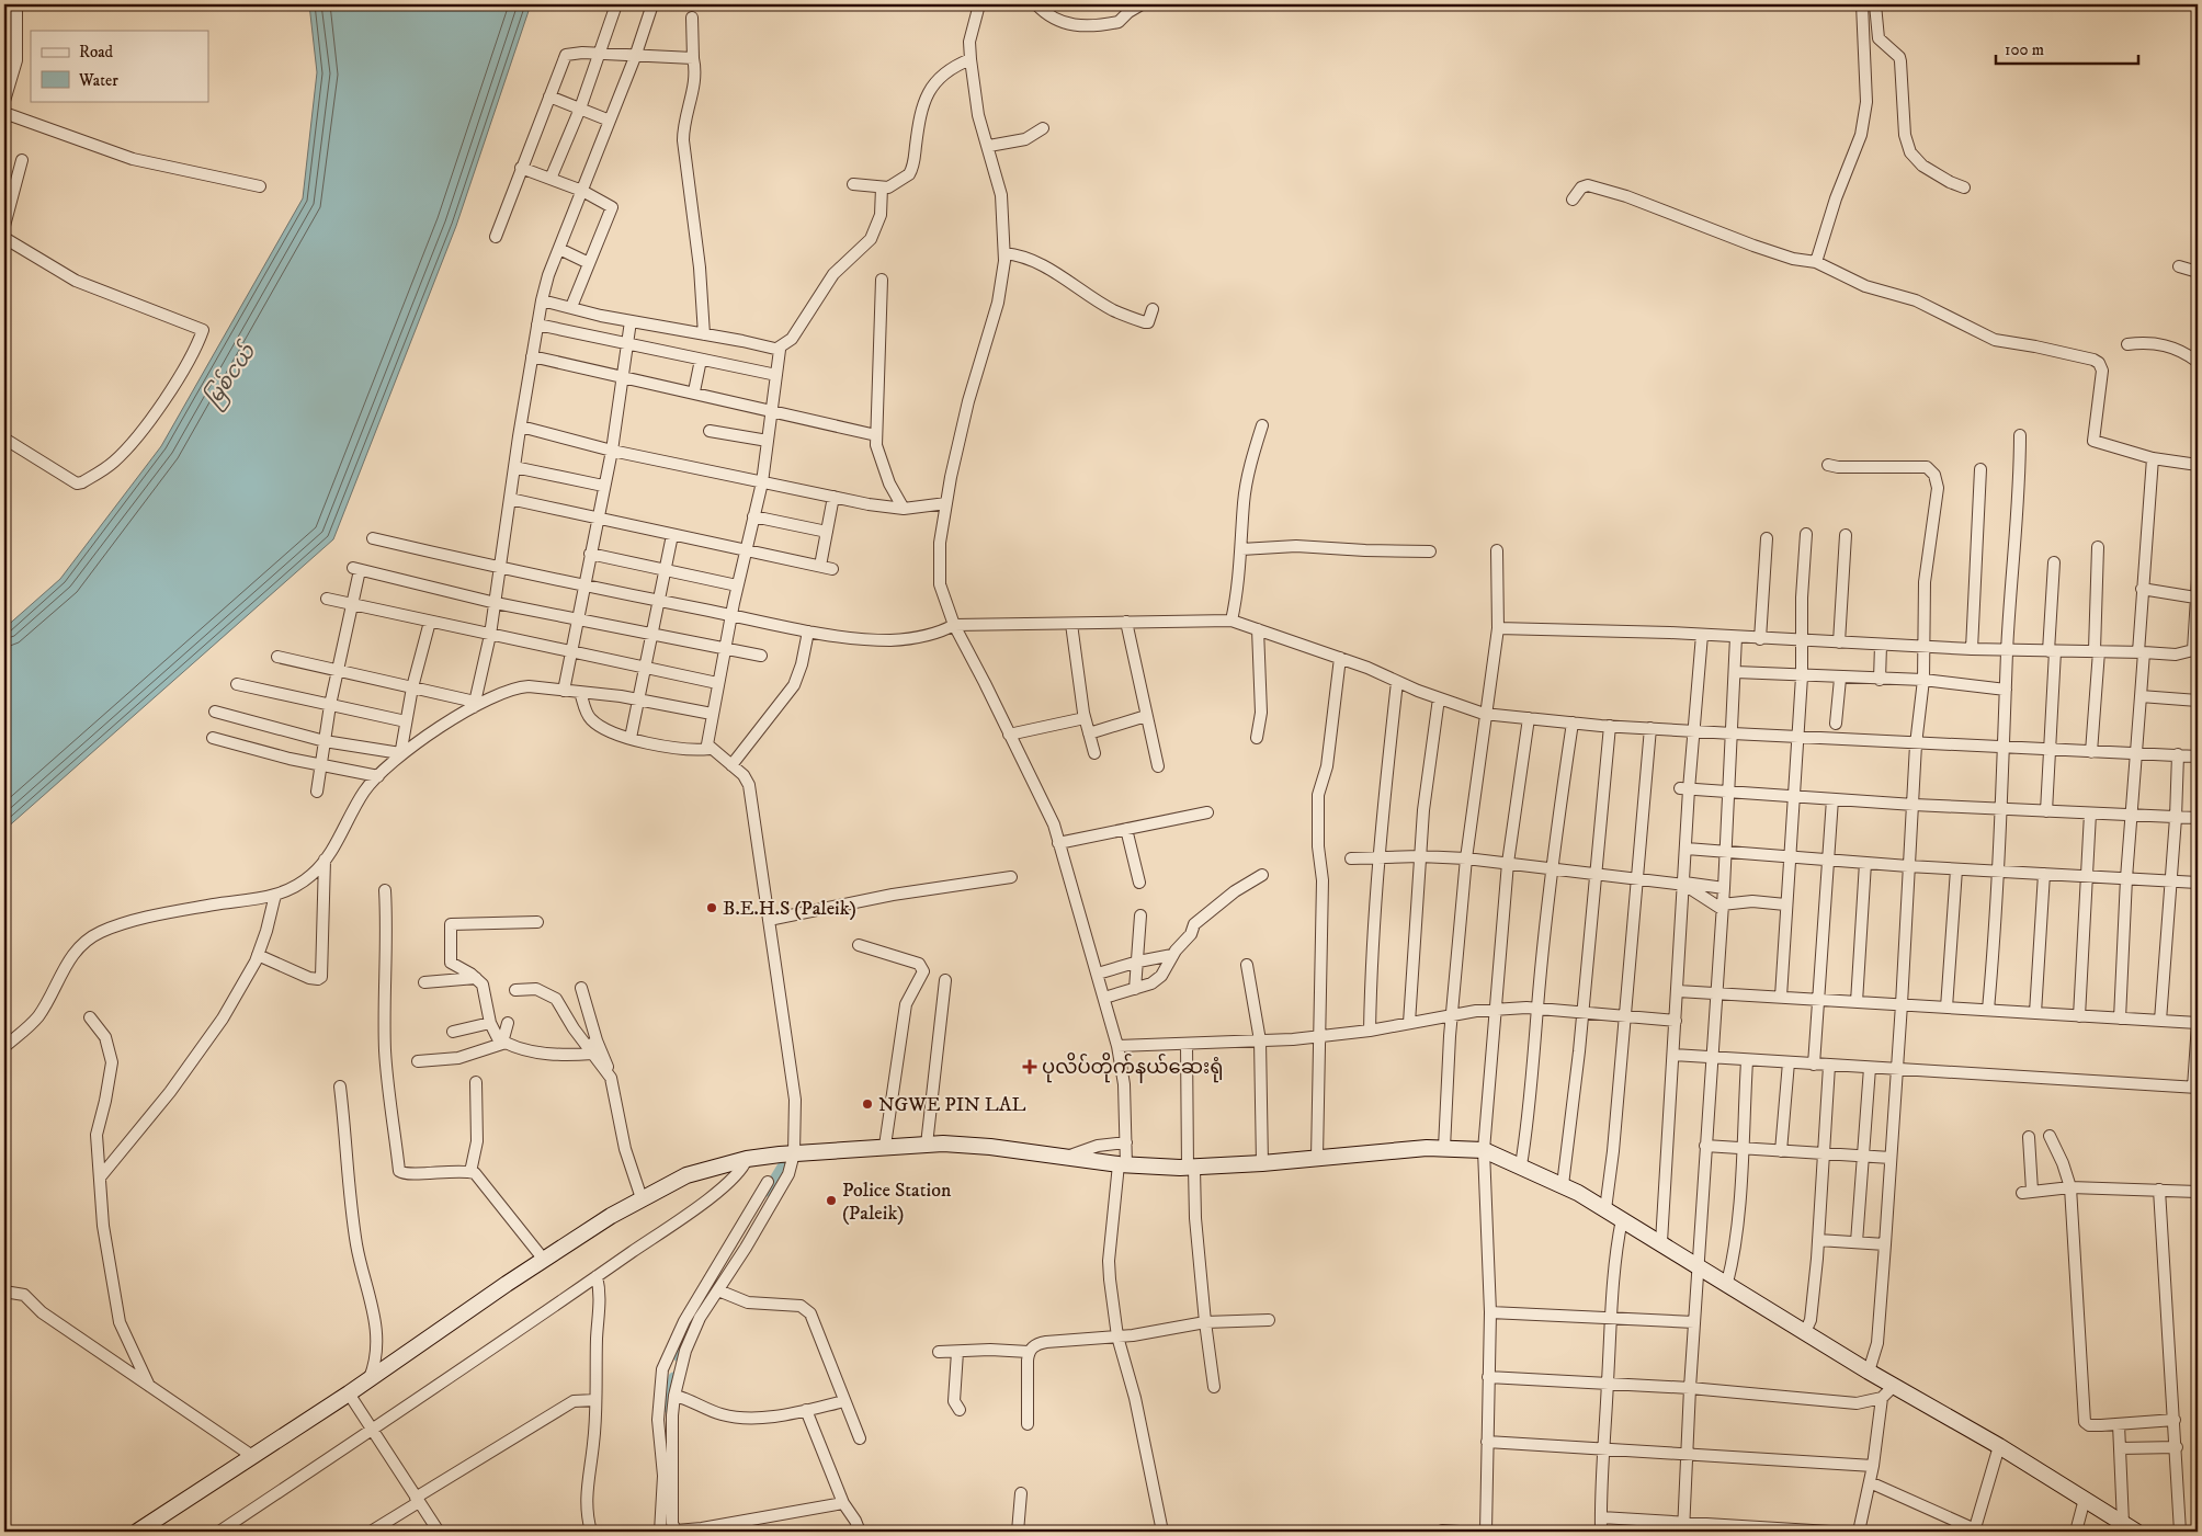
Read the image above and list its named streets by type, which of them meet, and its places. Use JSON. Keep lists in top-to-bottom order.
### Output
{
  "water": ["မြစ်ငယ်"],
  "places": {
    "other": ["B.E.H.S (Paleik)", "NGWE PIN LAL", "Police Station (Paleik)"],
    "health": ["ပုလိပ်တိုက်နယ်ဆေးရုံ"]
  },
  "legend": ["Road", "Water"],
  "scale_bar": "100 m"
}
